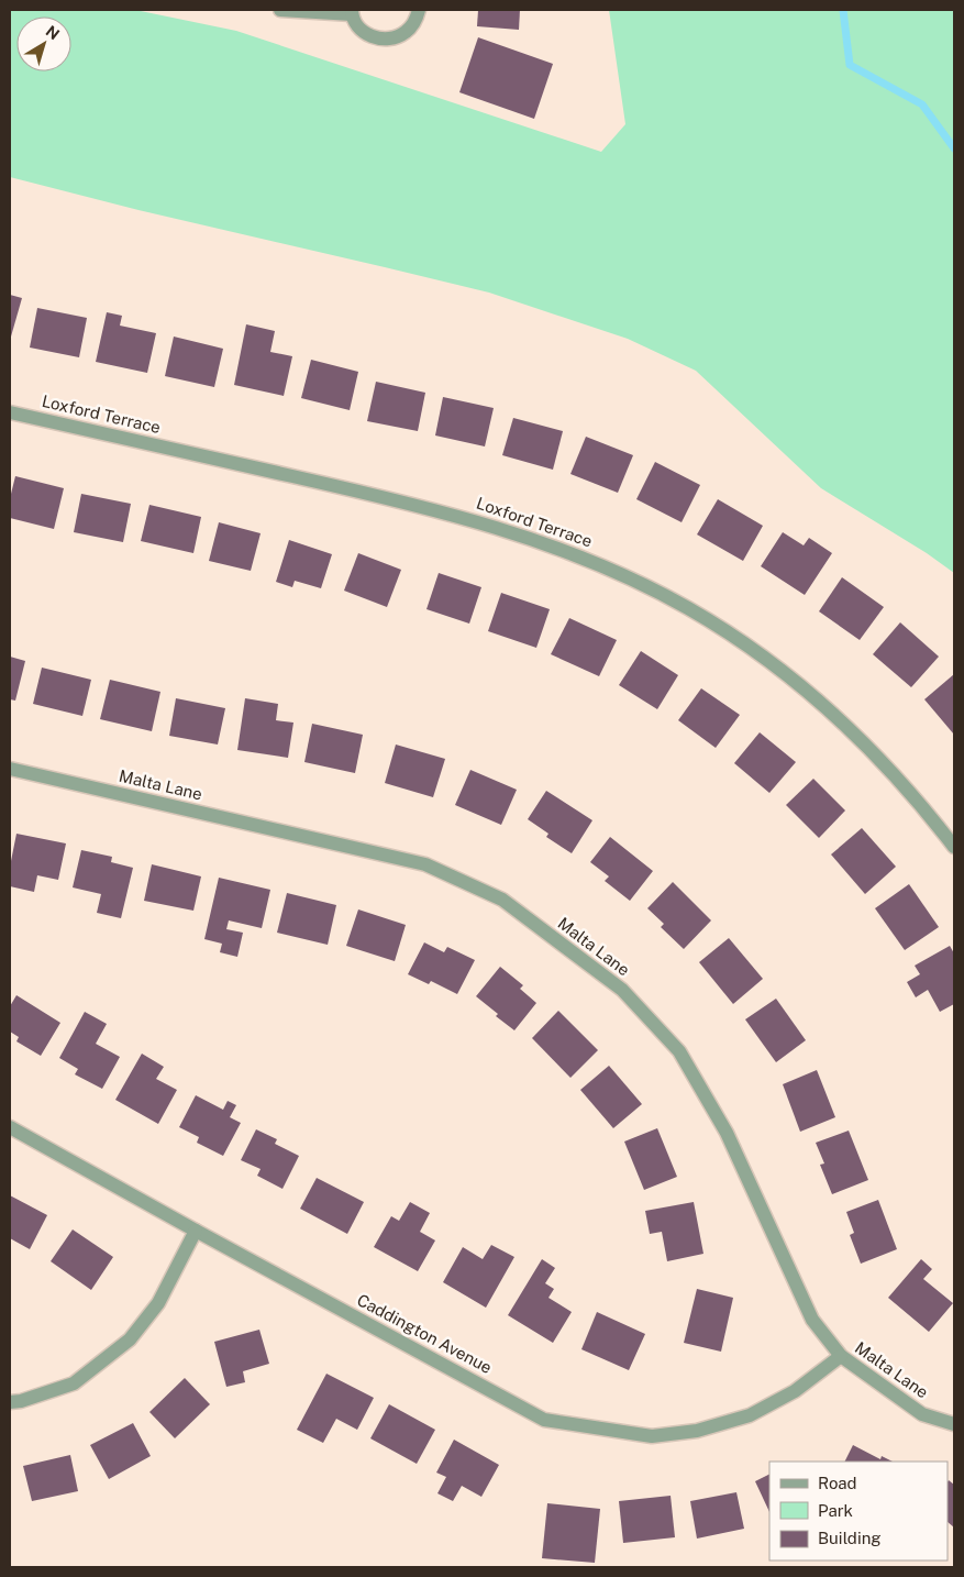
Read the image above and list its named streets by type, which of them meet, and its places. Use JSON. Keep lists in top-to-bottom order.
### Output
{
  "streets": {
    "street": ["Loxford Terrace", "Malta Lane", "Caddington Avenue"]
  },
  "crossings": [
    ["Malta Lane", "Caddington Avenue"]
  ],
  "legend": ["Road", "Park", "Building"],
  "north": "top right"
}
